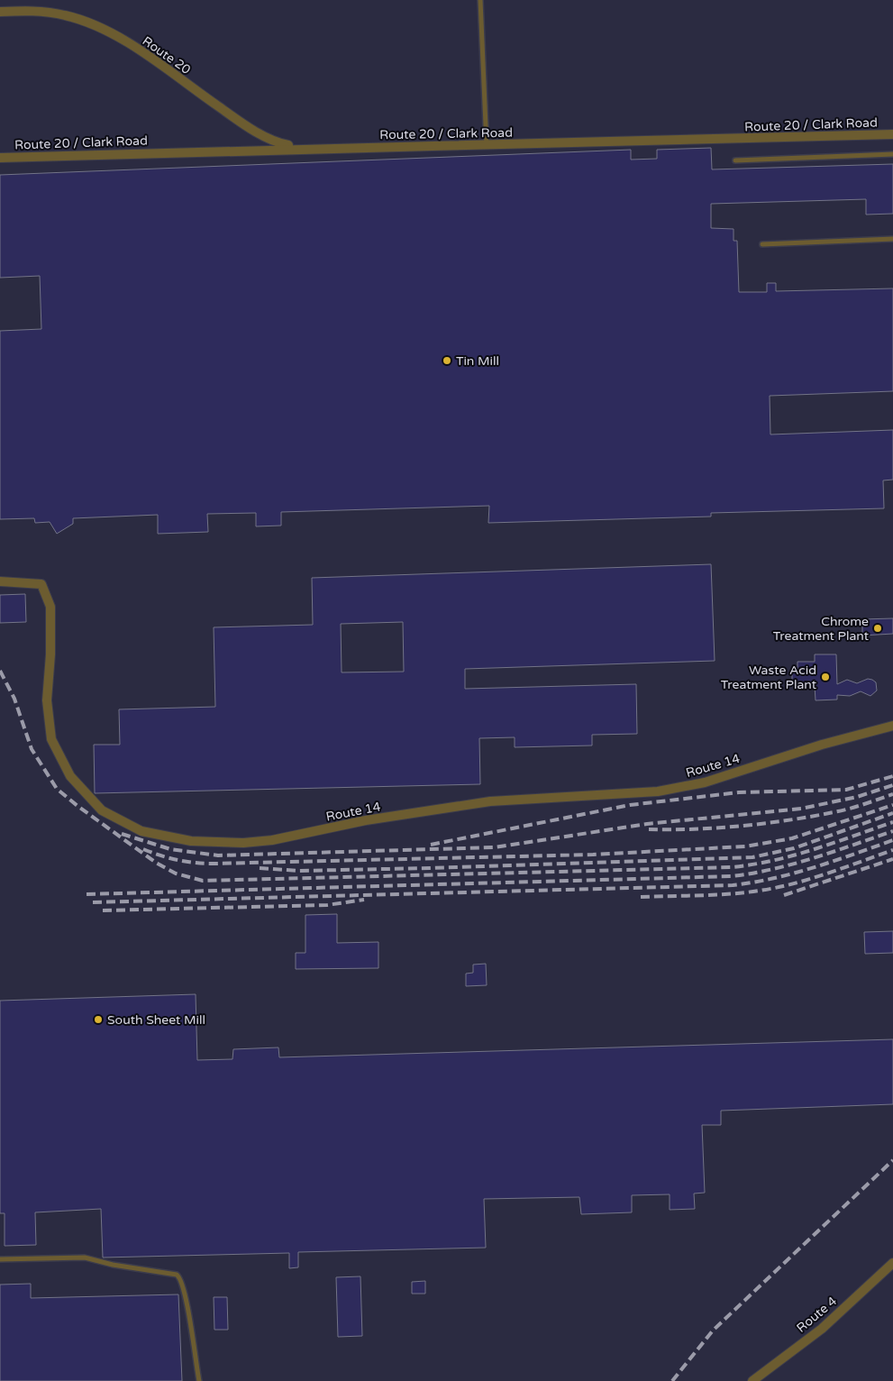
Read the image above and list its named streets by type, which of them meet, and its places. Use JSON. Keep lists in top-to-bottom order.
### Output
{
  "streets": {
    "street": [
      "Route 20",
      "Route 20 / Clark Road",
      "Route 14",
      "Route 4"
    ]
  },
  "crossings": [
    ["Route 20", "Route 20 / Clark Road"]
  ],
  "places": [
    "Tin Mill",
    "Chrome Treatment Plant",
    "Waste Acid Treatment Plant",
    "South Sheet Mill"
  ]
}
